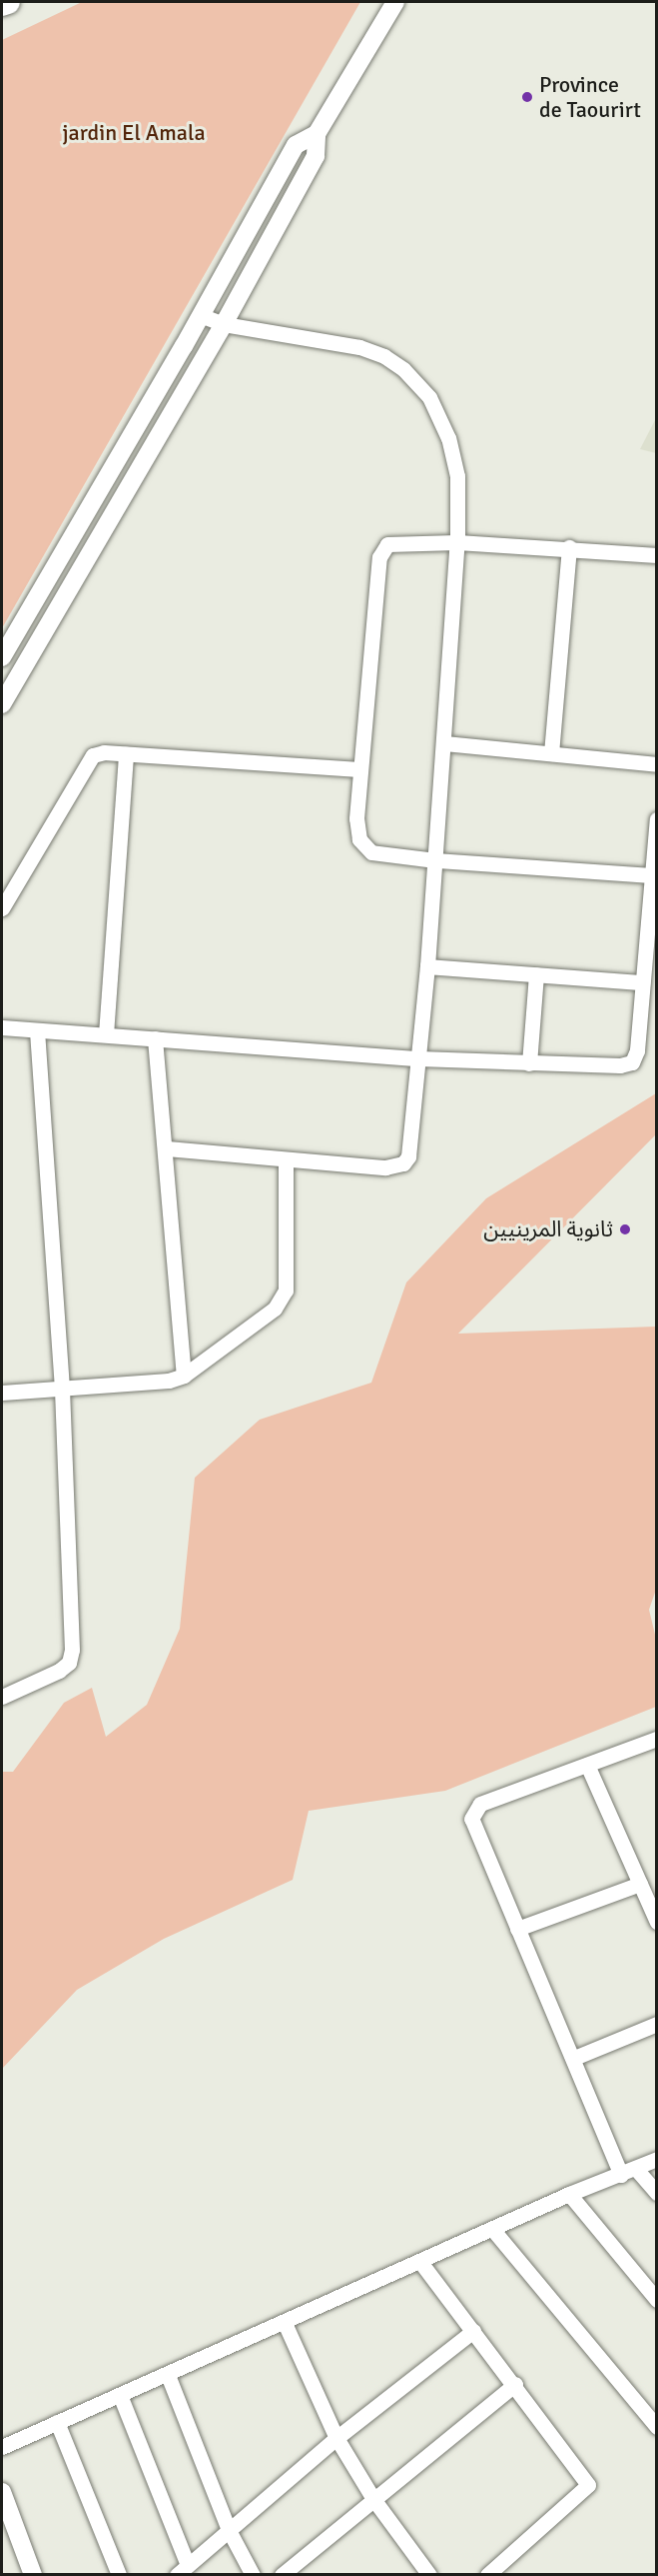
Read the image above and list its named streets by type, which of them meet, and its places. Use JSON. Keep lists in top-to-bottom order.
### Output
{
  "parks": ["jardin El Amala"],
  "places": ["Province de Taourirt", "ثانوية المرينيين"]
}
